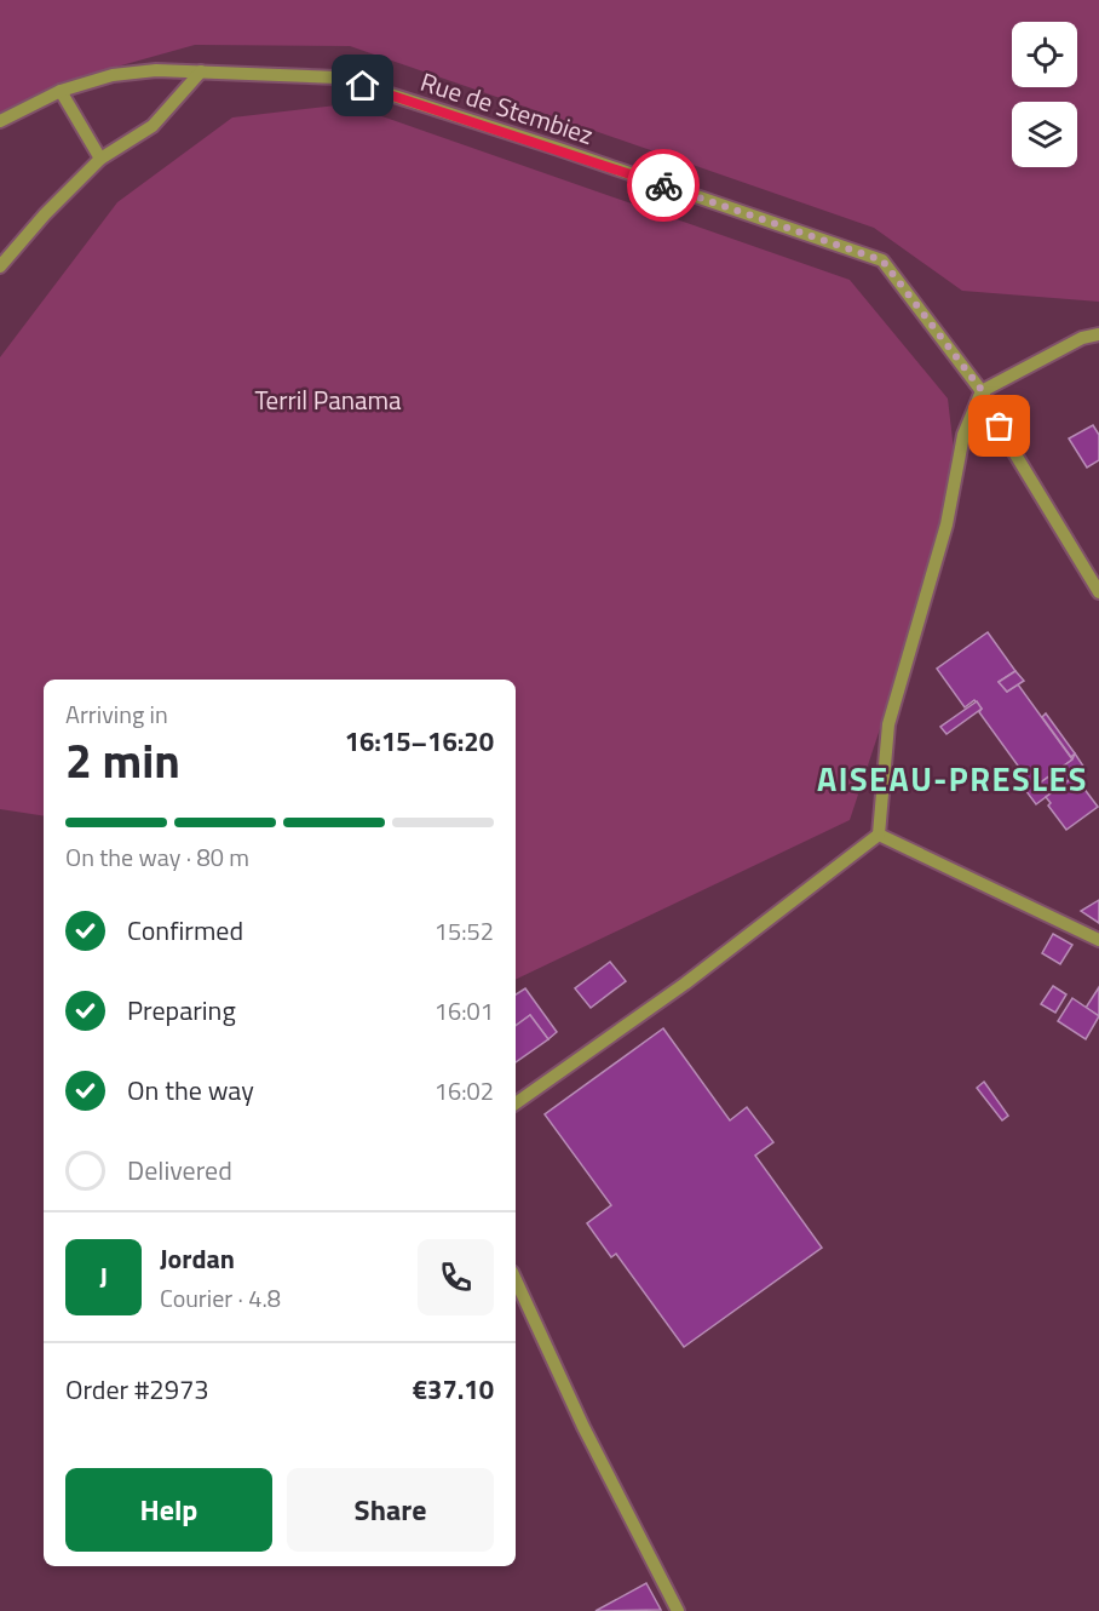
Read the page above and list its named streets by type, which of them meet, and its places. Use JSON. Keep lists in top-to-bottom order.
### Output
{
  "streets": {
    "street": ["Rue de Stembiez"]
  },
  "districts": ["AISEAU-PRESLES"],
  "parks": ["Terril Panama"],
  "page": {
    "heading": ["2 min", "Arriving in", "16:15–16:20"],
    "panel": [
      "Jordan",
      "Courier · 4.8",
      "Order #2973",
      "€37.10"
    ],
    "bar": "On the way · 80 m",
    "list": [
      ["Confirmed", "15:52"],
      ["Preparing", "16:01"],
      ["On the way", "16:02"],
      "Delivered"
    ],
    "round": "J",
    "buttons": ["Help", "Share"]
  }
}
